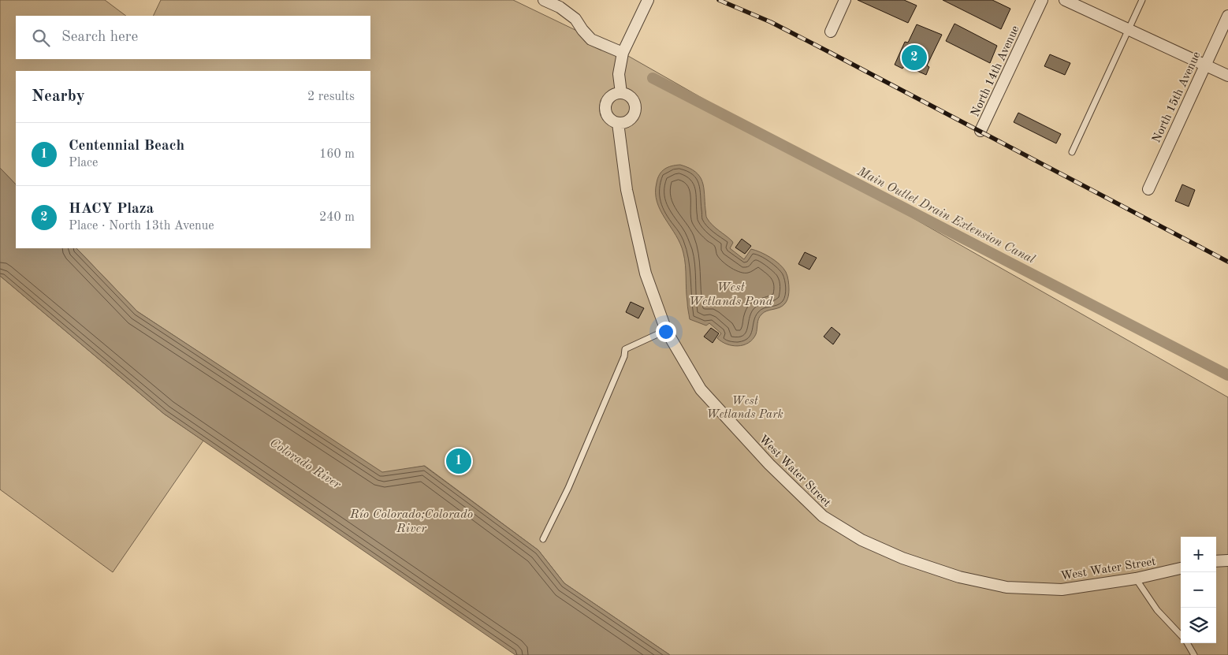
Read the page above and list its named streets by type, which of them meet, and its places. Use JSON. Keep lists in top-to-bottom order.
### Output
{
  "streets": {
    "street": ["North 14th Avenue", "North 15th Avenue", "West Water Street"]
  },
  "water": [
    "Main Outlet Drain Extension Canal",
    "West Wetlands Pond",
    "Colorado River",
    "Río Colorado;Colorado River"
  ],
  "parks": ["West Wetlands Park"],
  "page": {
    "search": "Search here",
    "pins": ["2", "1"],
    "heading": ["Nearby", "2 results"],
    "list": [
      {
        "mark": "1",
        "name": "Centennial Beach",
        "note": "Place",
        "value": "160 m"
      },
      {
        "mark": "2",
        "name": "HACY Plaza",
        "note": "Place · North 13th Avenue",
        "value": "240 m"
      }
    ],
    "map_buttons": ["+", "−"]
  }
}
